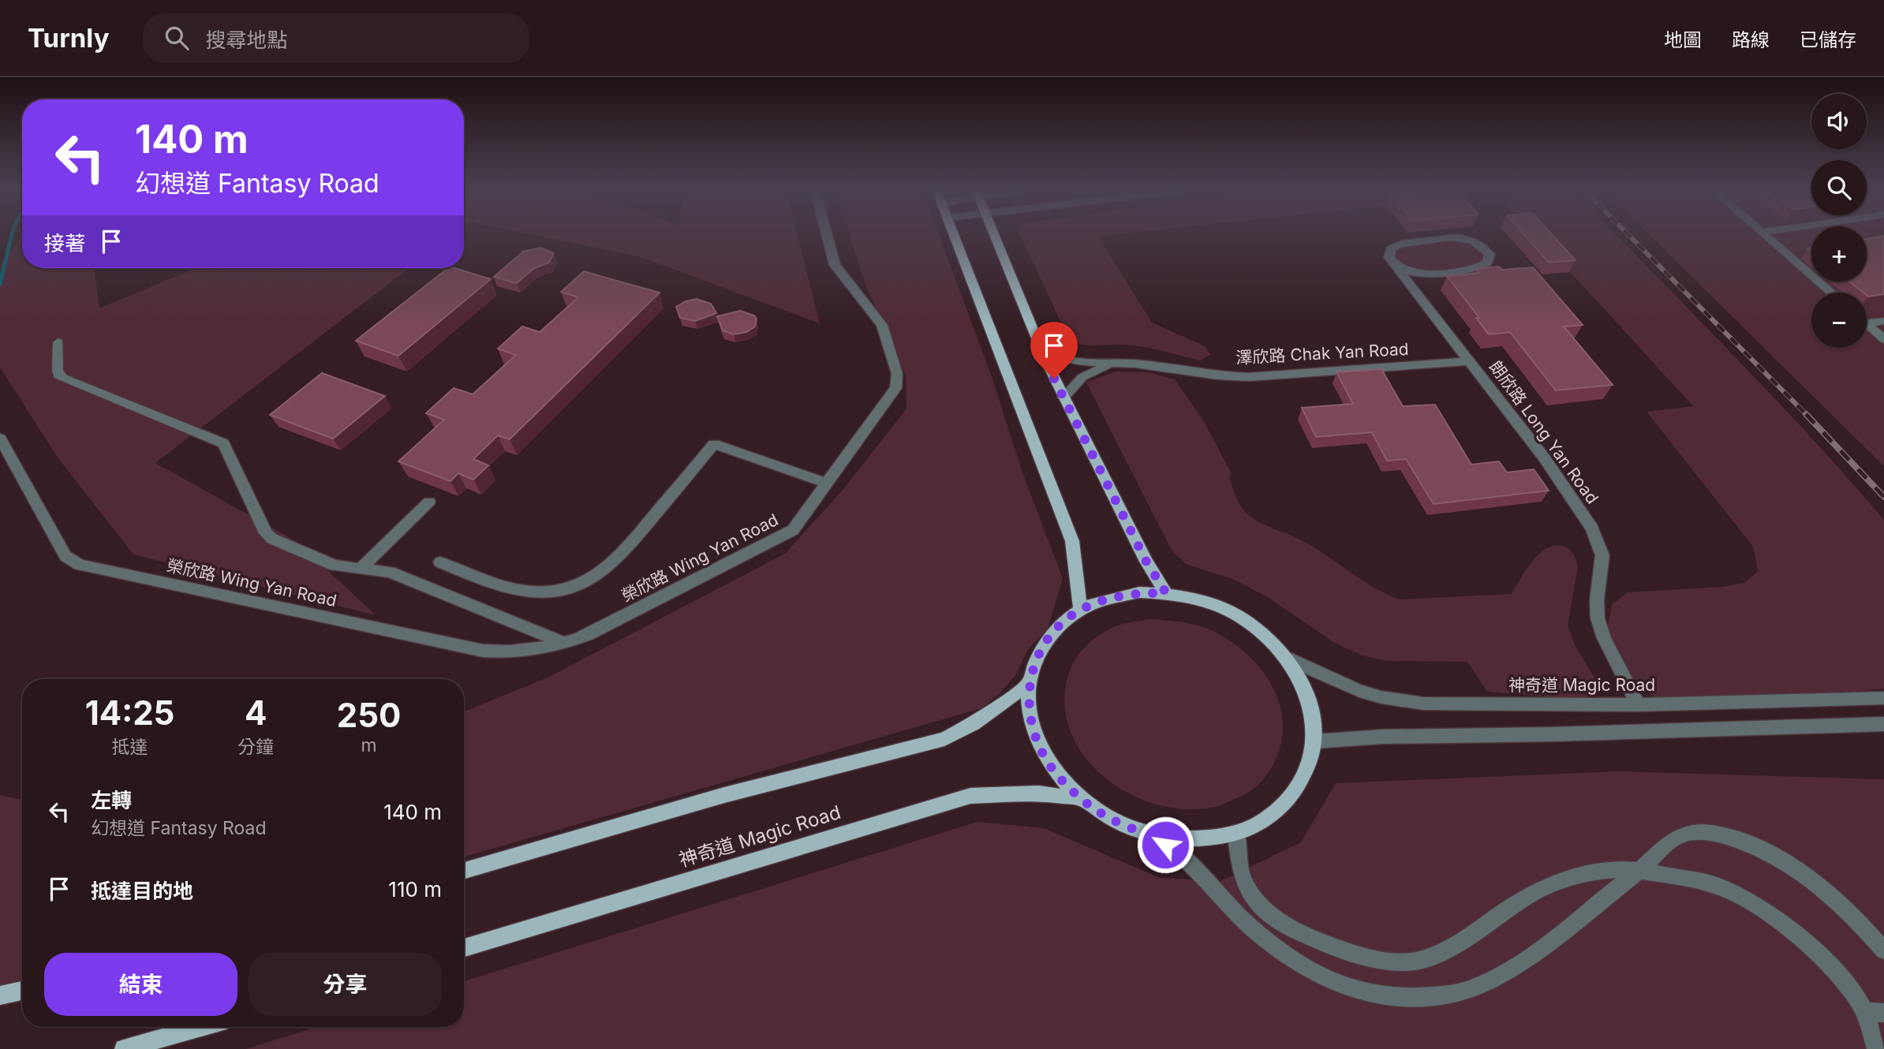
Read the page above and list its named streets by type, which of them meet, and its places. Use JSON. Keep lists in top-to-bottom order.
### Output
{
  "streets": {
    "main road": ["神奇道 Magic Road"],
    "street": ["澤欣路 Chak Yan Road", "朗欣路 Long Yan Road", "榮欣路 Wing Yan Road"]
  },
  "crossings": [
    ["澤欣路 Chak Yan Road", "朗欣路 Long Yan Road"],
    ["朗欣路 Long Yan Road", "神奇道 Magic Road"]
  ],
  "page": {
    "header": "Turnly",
    "search": "搜尋地點",
    "nav": ["地圖", "路線", "已儲存"],
    "map_buttons": ["+", "−"],
    "turn": ["140 m", "幻想道 Fantasy Road"],
    "then": "接著",
    "eta": [
      "14:25",
      "抵達",
      "4",
      "分鐘",
      "250",
      "m"
    ],
    "list": [
      {
        "name": "左轉",
        "note": "幻想道 Fantasy Road",
        "value": "140 m"
      },
      {
        "name": "抵達目的地",
        "value": "110 m"
      }
    ],
    "buttons": ["結束", "分享"]
  }
}
